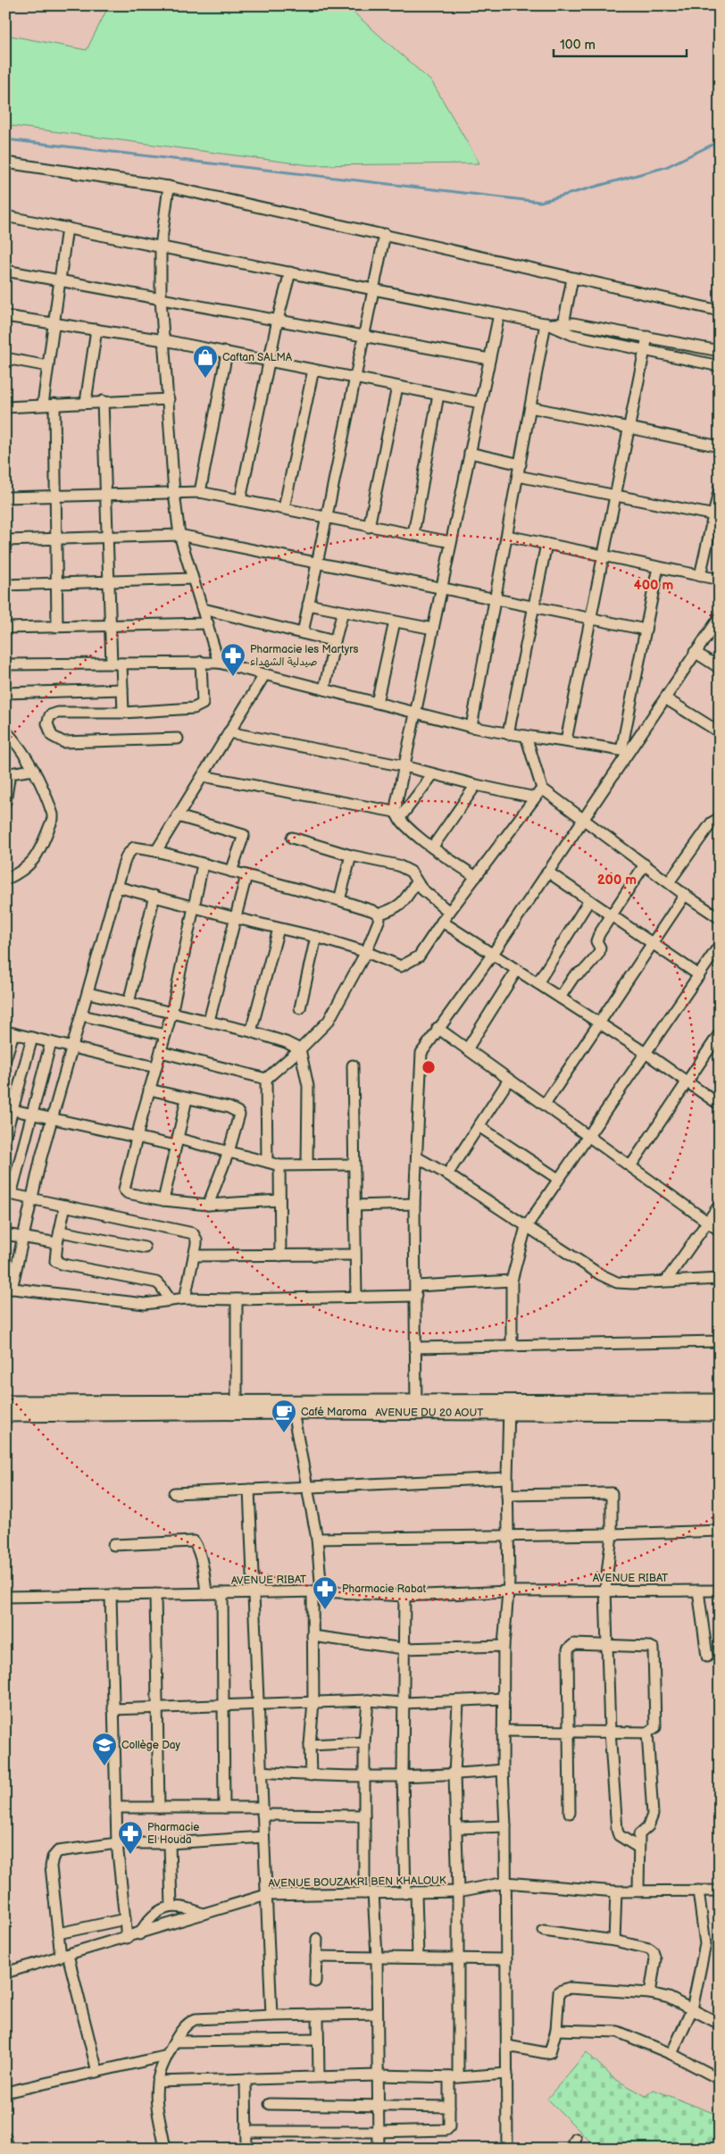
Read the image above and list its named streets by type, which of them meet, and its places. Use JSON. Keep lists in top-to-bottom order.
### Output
{
  "streets": {
    "main road": ["AVENUE DU 20 AOUT"],
    "street": ["AVENUE RIBAT", "AVENUE BOUZAKRI BEN KHALOUK"]
  },
  "places": {
    "shop": ["Caftan SALMA"],
    "pharmacy": ["Pharmacie les Martyrs صيدلية الشهداء", "Pharmacie Rabat", "Pharmacie El Houda"],
    "cafe": ["Café Maroma"],
    "school or university": ["Collège Day"]
  },
  "scale_bar": "100 m",
  "rings": ["400 m", "200 m"]
}
